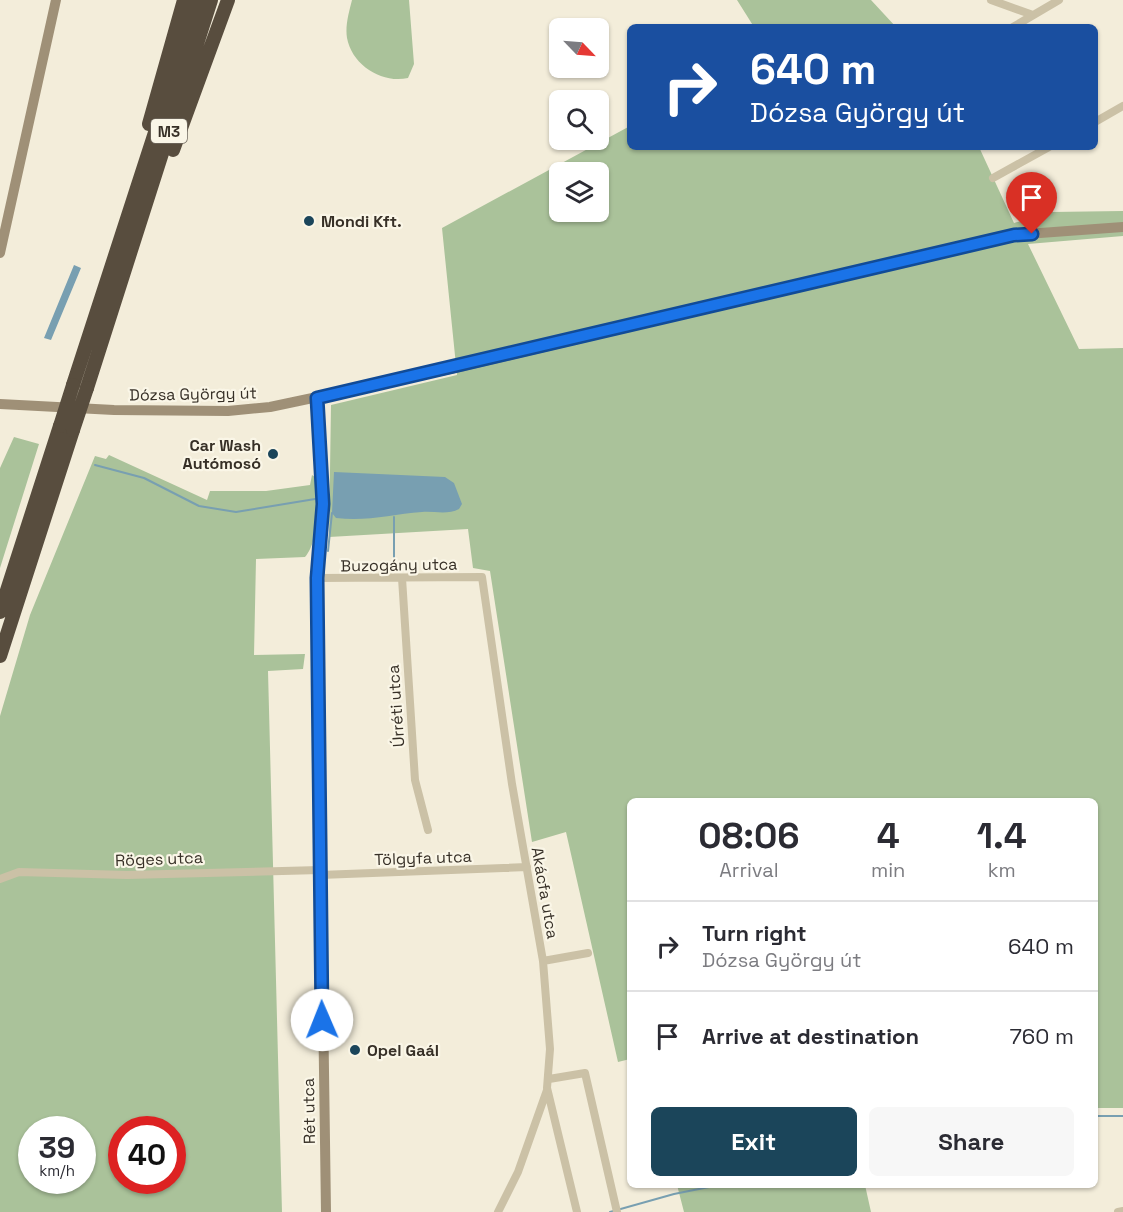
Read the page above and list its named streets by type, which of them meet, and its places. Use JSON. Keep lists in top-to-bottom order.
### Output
{
  "streets": {
    "highway": ["M3"],
    "main road": ["Dózsa György út", "Rét utca"],
    "street": [
      "Buzogány utca",
      "Úrréti utca",
      "Tölgyfa utca",
      "Röges utca",
      "Akácfa utca"
    ]
  },
  "crossings": [
    ["Dózsa György út", "Rét utca"],
    ["Buzogány utca", "Úrréti utca"],
    ["Buzogány utca", "Akácfa utca"],
    ["Buzogány utca", "Rét utca"],
    ["Tölgyfa utca", "Röges utca"],
    ["Tölgyfa utca", "Akácfa utca"],
    ["Tölgyfa utca", "Rét utca"],
    ["Röges utca", "Rét utca"]
  ],
  "places": ["Mondi Kft.", "Car Wash Autómosó", "Opel Gaál"],
  "north": "bottom right",
  "page": {
    "turn": ["640 m", "Dózsa György út"],
    "eta": [
      "08:06",
      "Arrival",
      "4",
      "min",
      "1.4",
      "km"
    ],
    "list": [
      {
        "name": "Turn right",
        "note": "Dózsa György út",
        "value": "640 m"
      },
      {
        "name": "Arrive at destination",
        "value": "760 m"
      }
    ],
    "buttons": ["Exit", "Share"],
    "speed": "39 km/h",
    "limit": "40"
  }
}
